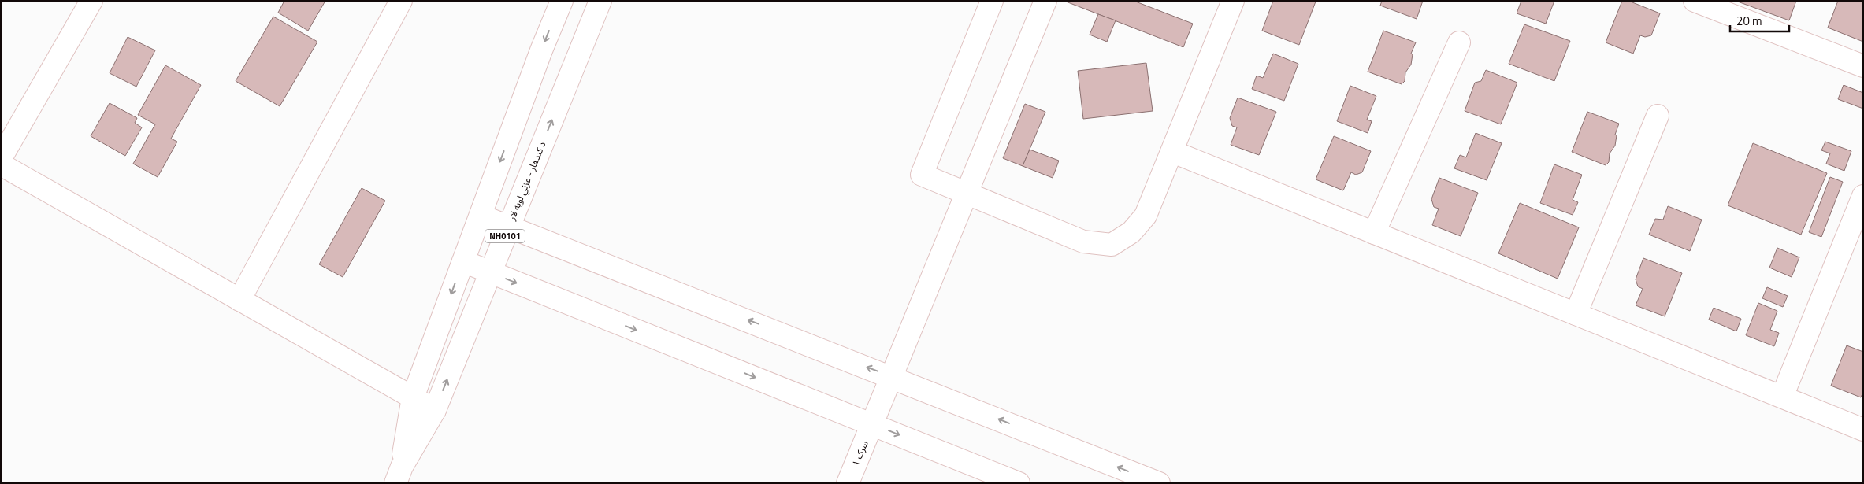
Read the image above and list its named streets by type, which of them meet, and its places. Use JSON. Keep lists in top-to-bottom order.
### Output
{
  "streets": {
    "main road": ["د کندهار - غزني لويه لار", "NH0101", "سرک ۱"]
  },
  "scale_bar": "20 m"
}
